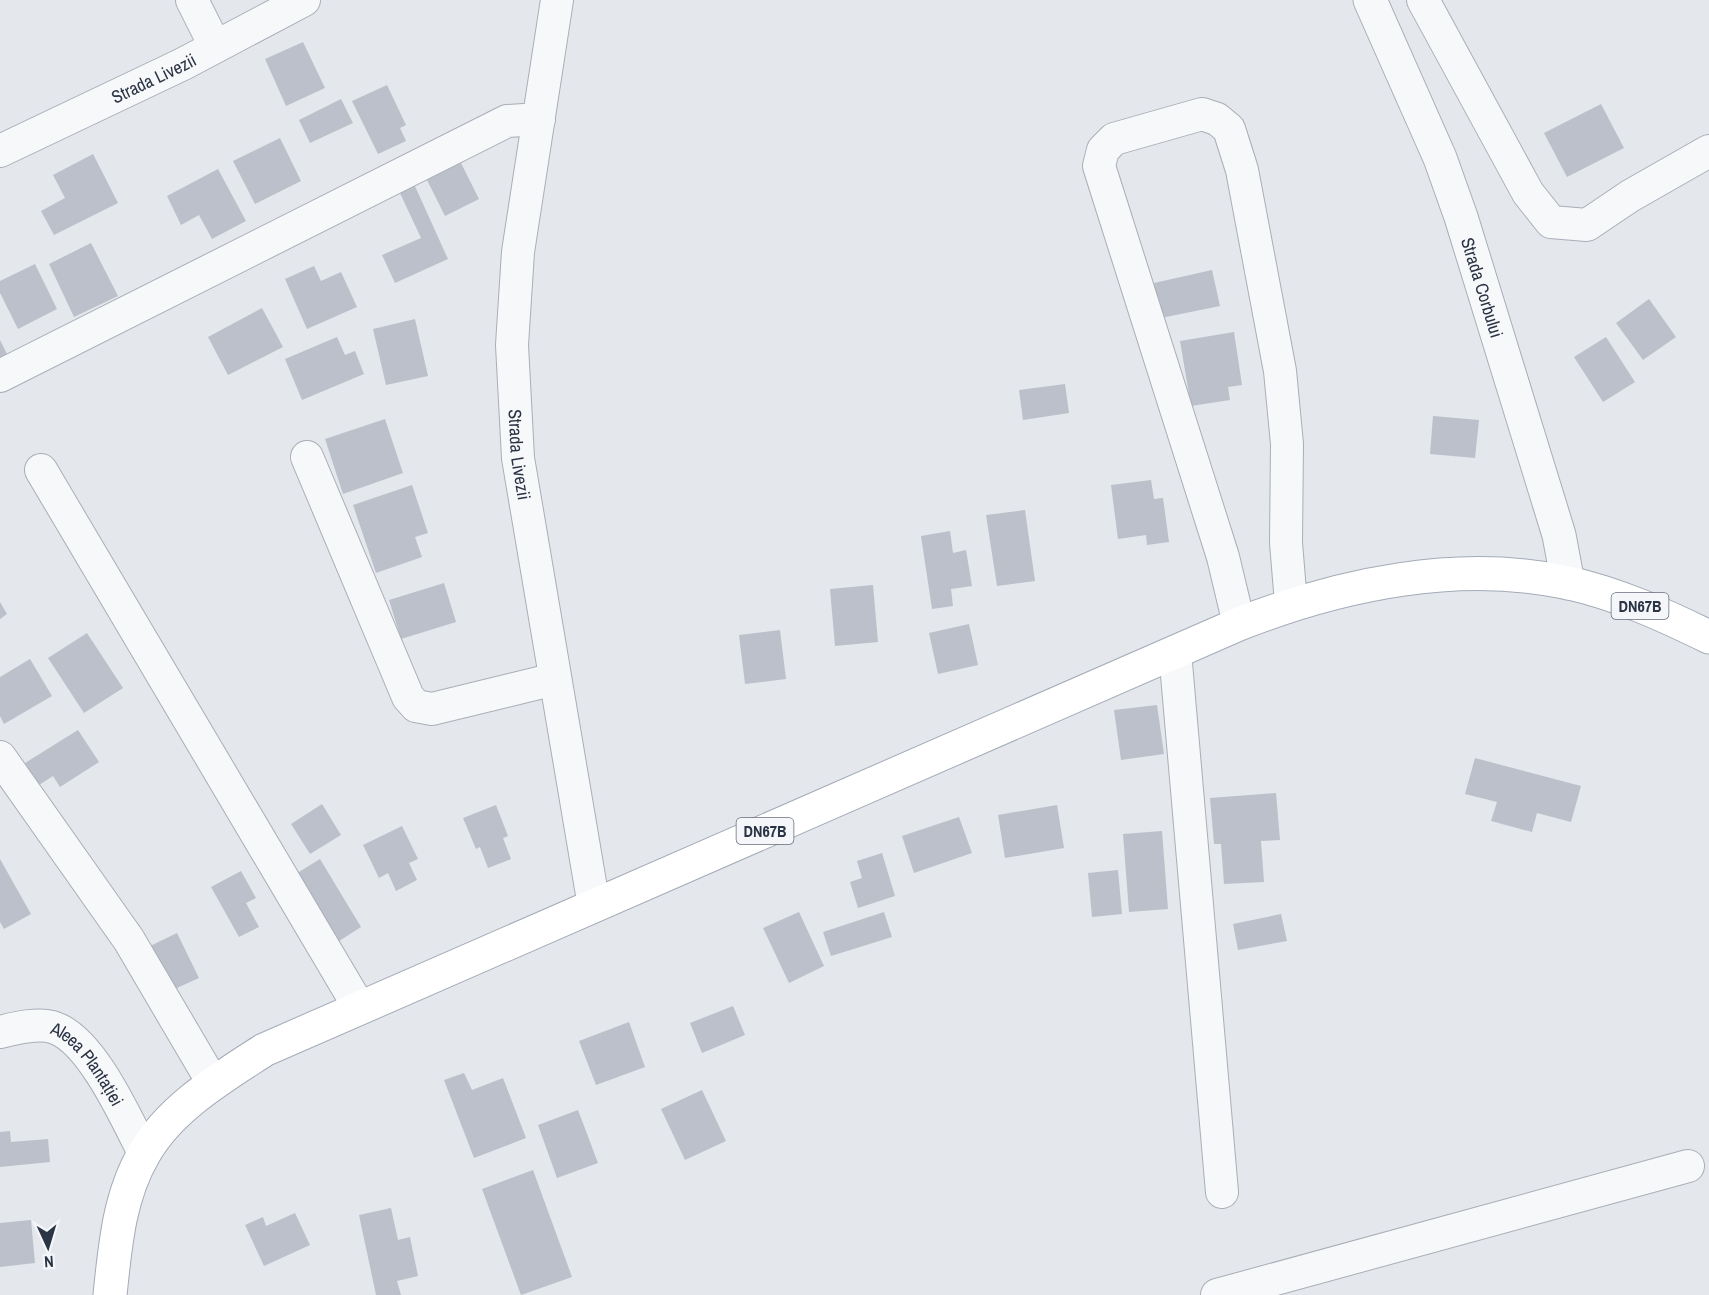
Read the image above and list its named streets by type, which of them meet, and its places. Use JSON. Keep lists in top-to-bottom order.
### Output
{
  "streets": {
    "main road": ["DN67B"],
    "street": ["Strada Livezii", "Strada Corbului", "Aleea Plantației"]
  },
  "crossings": [
    ["Strada Livezii", "DN67B"],
    ["Strada Corbului", "DN67B"],
    ["DN67B", "Aleea Plantației"]
  ],
  "north": "bottom"
}
